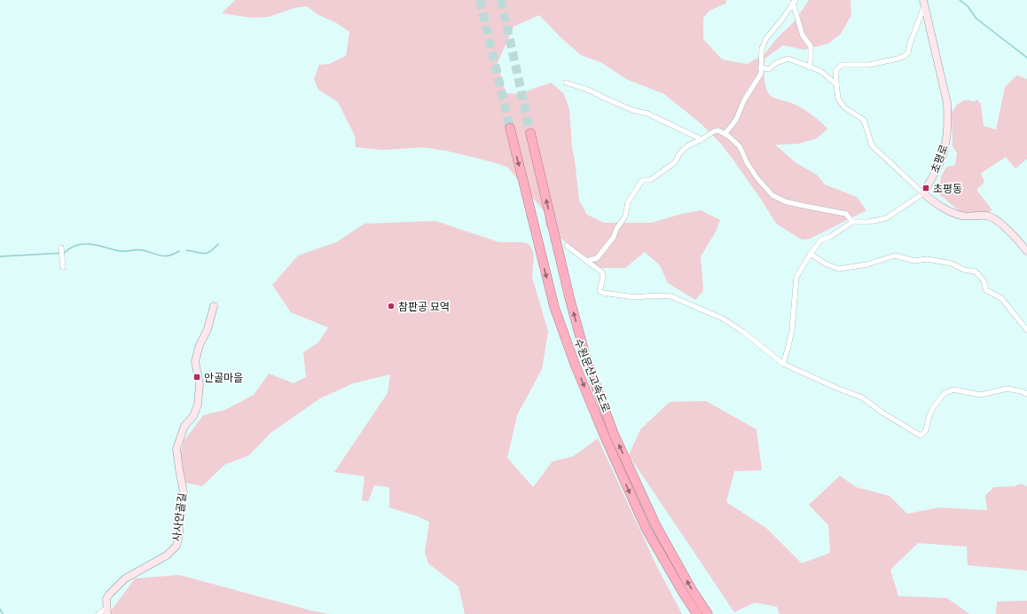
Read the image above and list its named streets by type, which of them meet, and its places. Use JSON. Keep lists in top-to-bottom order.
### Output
{
  "streets": {
    "highway": ["수원문산고속도로"],
    "street": ["초평로", "사사안골길"]
  },
  "places": {
    "transit": ["초평동", "안골마을"],
    "other": ["참판공 묘역"]
  }
}
